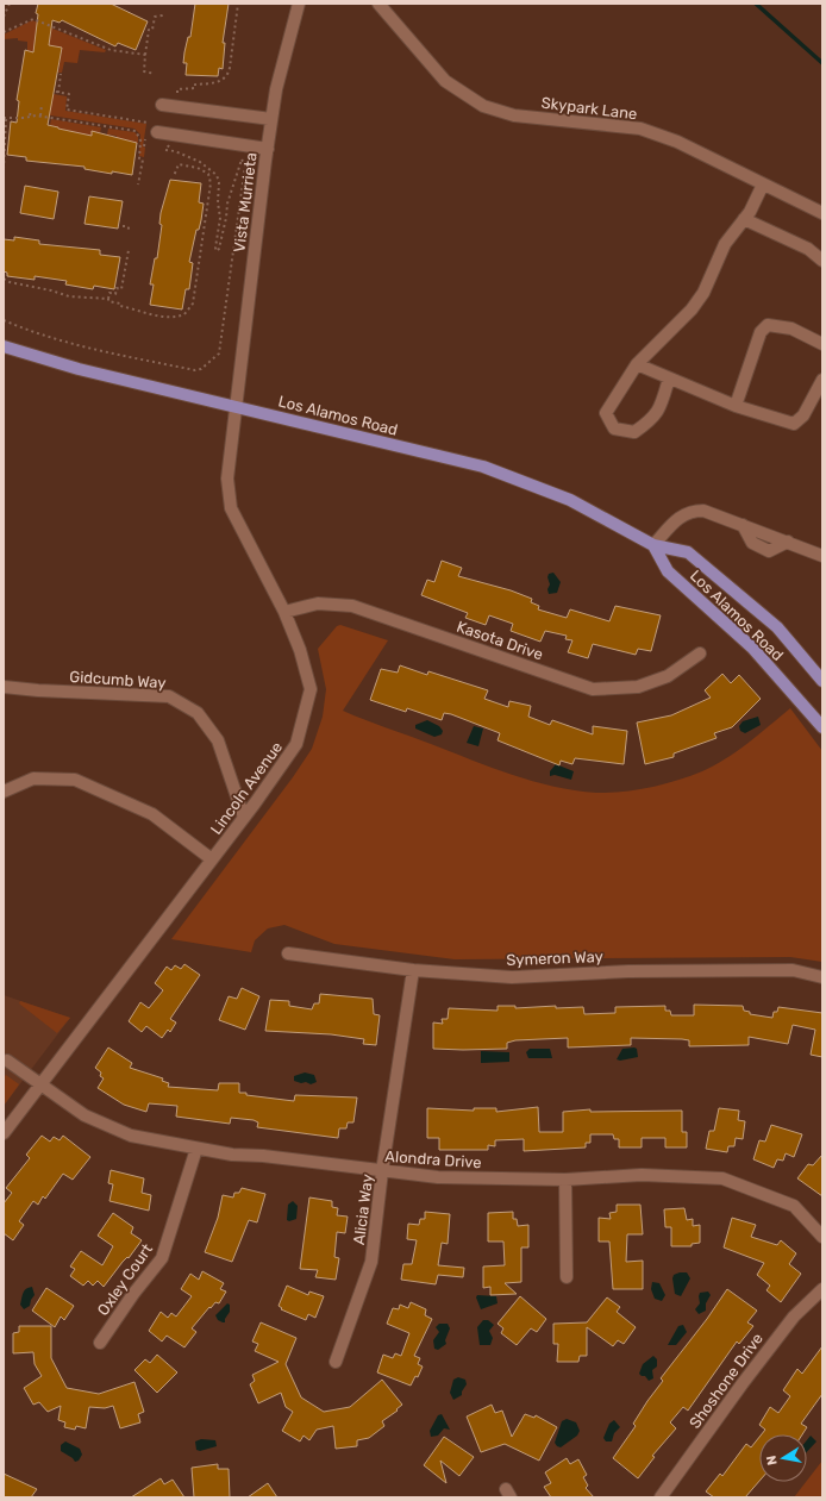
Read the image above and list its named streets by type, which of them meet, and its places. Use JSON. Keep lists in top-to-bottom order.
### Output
{
  "streets": {
    "main road": ["Los Alamos Road"],
    "street": [
      "Skypark Lane",
      "Vista Murrieta",
      "Kasota Drive",
      "Gidcumb Way",
      "Lincoln Avenue",
      "Symeron Way",
      "Alondra Drive",
      "Alicia Way",
      "Oxley Court",
      "Shoshone Drive"
    ]
  },
  "crossings": [
    ["Vista Murrieta", "Los Alamos Road"],
    ["Vista Murrieta", "Lincoln Avenue"],
    ["Los Alamos Road", "Lincoln Avenue"],
    ["Kasota Drive", "Lincoln Avenue"],
    ["Gidcumb Way", "Lincoln Avenue"],
    ["Lincoln Avenue", "Alondra Drive"],
    ["Symeron Way", "Alicia Way"],
    ["Alondra Drive", "Alicia Way"],
    ["Alondra Drive", "Oxley Court"]
  ],
  "north": "left"
}
